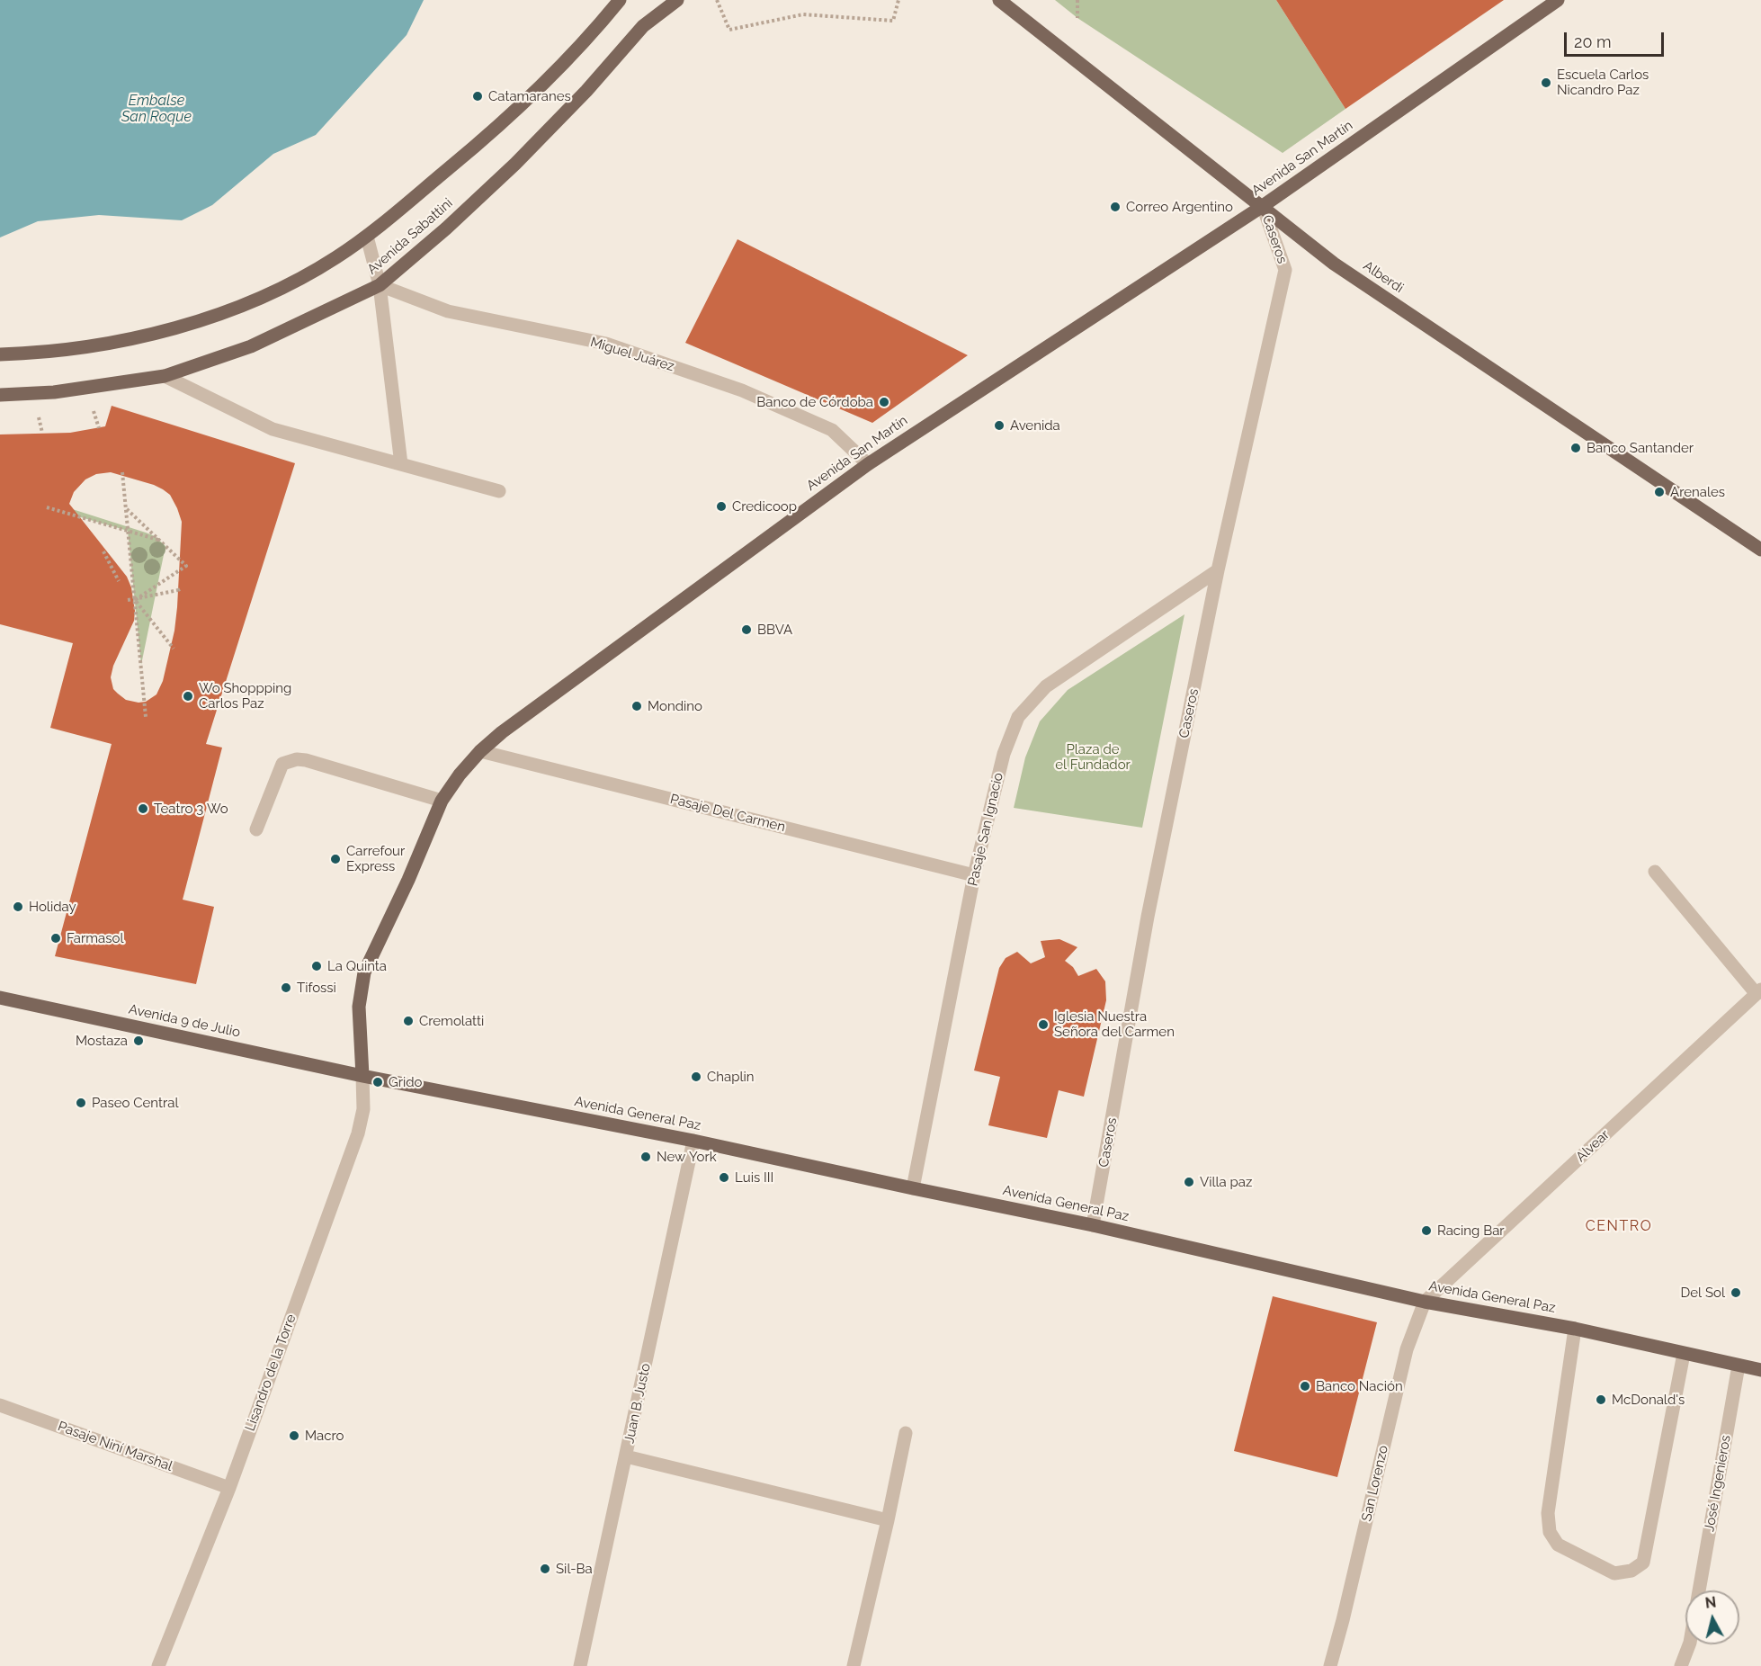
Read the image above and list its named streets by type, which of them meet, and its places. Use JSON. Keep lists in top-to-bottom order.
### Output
{
  "streets": {
    "main road": [
      "Avenida San Martín",
      "Avenida Sabattini",
      "Alberdi",
      "Avenida 9 de Julio",
      "Avenida General Paz"
    ],
    "street": [
      "Caseros",
      "Miguel Juárez",
      "Pasaje Del Carmen",
      "Pasaje San Ignacio",
      "Alvear",
      "Lisandro de la Torre",
      "Juan B. Justo",
      "Pasaje Niní Marshal",
      "San Lorenzo",
      "José Ingenieros"
    ]
  },
  "crossings": [
    ["Avenida San Martín", "Caseros"],
    ["Avenida San Martín", "Alberdi"],
    ["Avenida San Martín", "Miguel Juárez"],
    ["Avenida San Martín", "Pasaje Del Carmen"],
    ["Avenida San Martín", "Avenida 9 de Julio"],
    ["Avenida San Martín", "Avenida General Paz"],
    ["Avenida San Martín", "Lisandro de la Torre"],
    ["Avenida Sabattini", "Miguel Juárez"],
    ["Caseros", "Alberdi"],
    ["Caseros", "Pasaje San Ignacio"],
    ["Caseros", "Avenida General Paz"],
    ["Pasaje Del Carmen", "Pasaje San Ignacio"],
    ["Pasaje San Ignacio", "Avenida General Paz"],
    ["Avenida 9 de Julio", "Avenida General Paz"],
    ["Avenida 9 de Julio", "Lisandro de la Torre"],
    ["Avenida General Paz", "Alvear"],
    ["Avenida General Paz", "Lisandro de la Torre"],
    ["Avenida General Paz", "Juan B. Justo"],
    ["Avenida General Paz", "San Lorenzo"],
    ["Avenida General Paz", "José Ingenieros"],
    ["Alvear", "San Lorenzo"],
    ["Lisandro de la Torre", "Pasaje Niní Marshal"]
  ],
  "districts": ["CENTRO"],
  "water": ["Embalse San Roque"],
  "parks": ["Plaza de el Fundador"],
  "places": [
    "Escuela Carlos Nicandro Paz",
    "Catamaranes",
    "Correo Argentino",
    "Banco de Córdoba",
    "Avenida",
    "Banco Santander",
    "Arenales",
    "Credicoop",
    "BBVA",
    "Wo Shoppping Carlos Paz",
    "Mondino",
    "Teatro 3 Wo",
    "Carrefour Express",
    "Holiday",
    "Farmasol",
    "La Quinta",
    "Tifossi",
    "Cremolatti",
    "Iglesia Nuestra Señora del Carmen",
    "Mostaza",
    "Chaplin",
    "Grido",
    "Paseo Central",
    "New York",
    "Luis III",
    "Villa paz",
    "Racing Bar",
    "Del Sol",
    "Banco Nación",
    "McDonald's",
    "Macro",
    "Sil-Ba"
  ],
  "scale_bar": "20 m",
  "north": "top"
}
